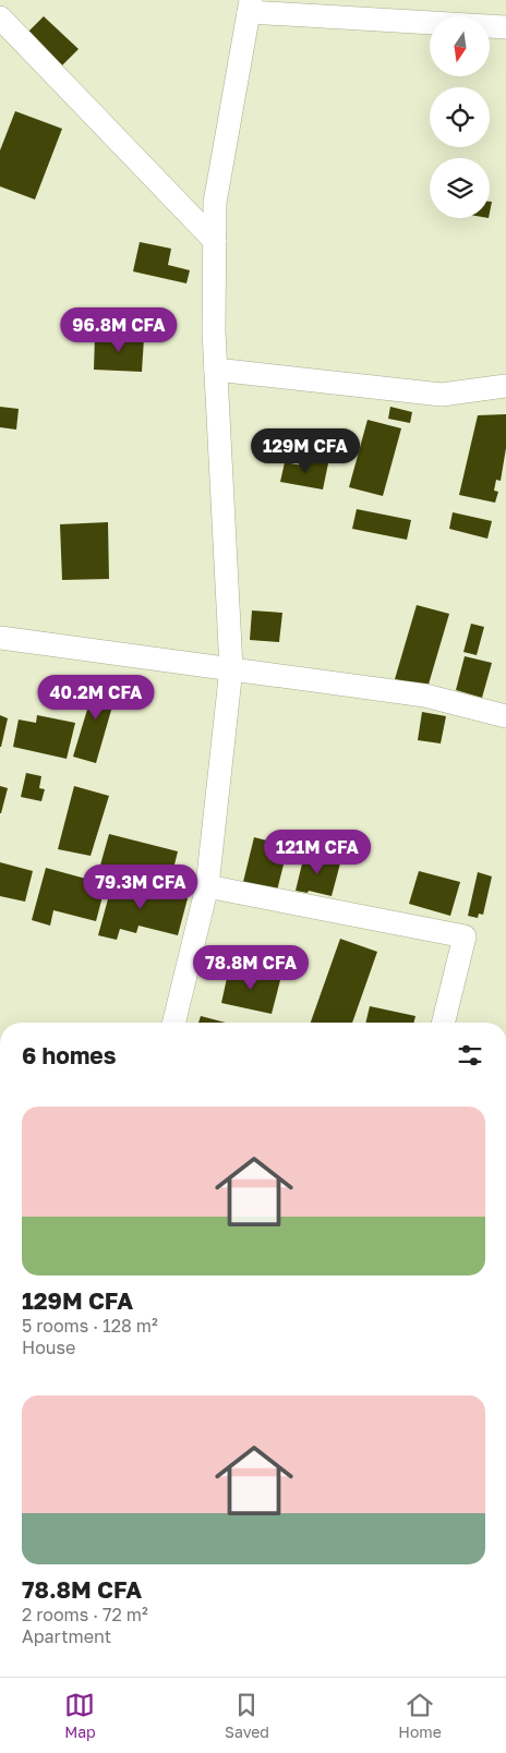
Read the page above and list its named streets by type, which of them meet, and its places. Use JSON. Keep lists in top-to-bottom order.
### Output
{
  "north": "bottom",
  "page": {
    "price": [
      "96.8M CFA",
      "129M CFA",
      "40.2M CFA",
      "121M CFA",
      "79.3M CFA",
      "78.8M CFA"
    ],
    "heading": "6 homes",
    "list": [
      {
        "name": "129M CFA",
        "note": "5 rooms · 128 m² · House"
      },
      {
        "name": "78.8M CFA",
        "note": "2 rooms · 72 m² · Apartment"
      }
    ],
    "tabs": ["Map", "Saved", "Home"]
  }
}
